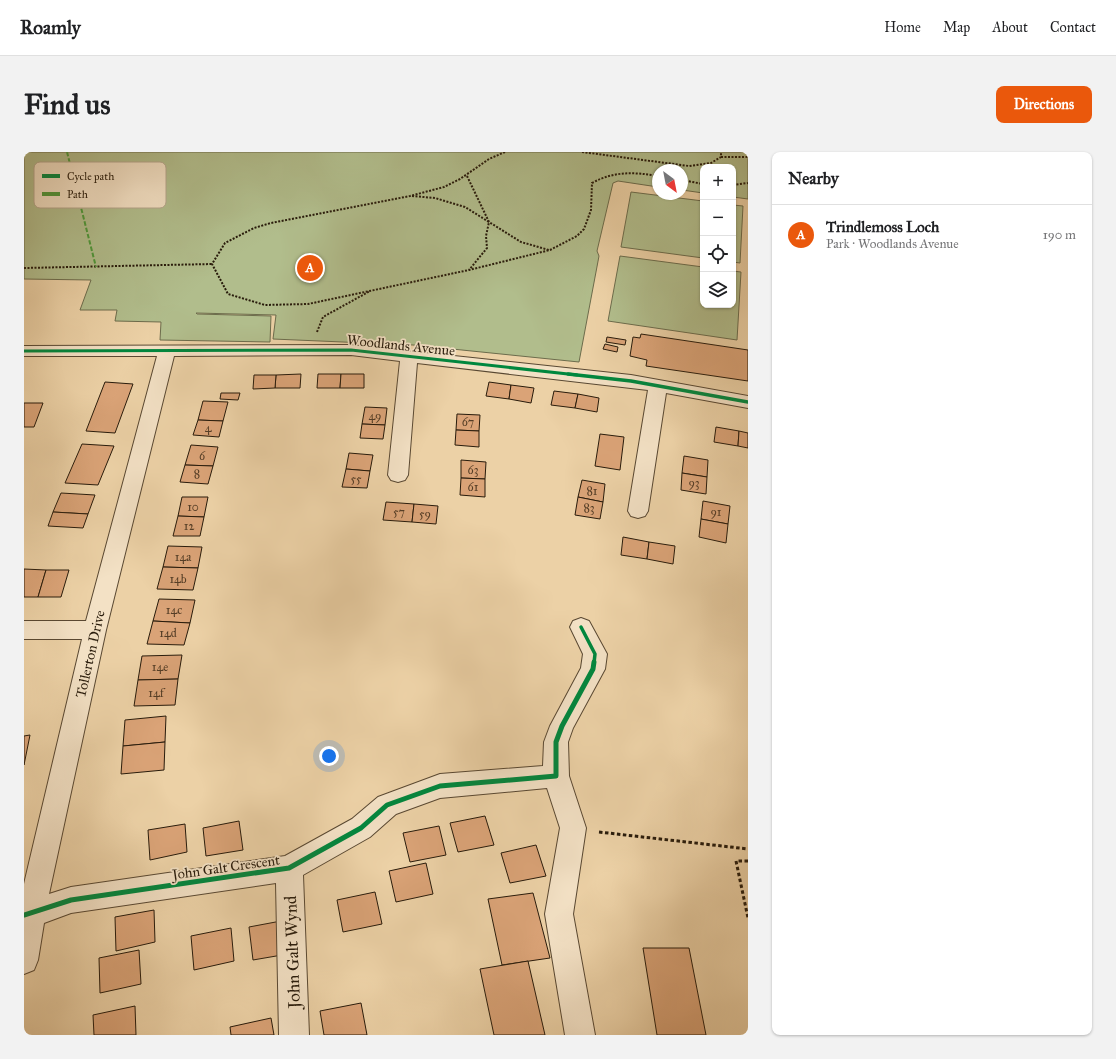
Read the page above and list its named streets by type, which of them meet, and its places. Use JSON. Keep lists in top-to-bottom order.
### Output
{
  "streets": {
    "street": [
      "Woodlands Avenue",
      "Tollerton Drive",
      "John Galt Crescent",
      "John Galt Wynd"
    ]
  },
  "crossings": [
    ["Woodlands Avenue", "Tollerton Drive"],
    ["Tollerton Drive", "John Galt Crescent"],
    ["John Galt Crescent", "John Galt Wynd"]
  ],
  "house_numbers": [
    "49",
    "67",
    "4",
    "6",
    "63",
    "8",
    "55",
    "93",
    "61",
    "81",
    "10",
    "83",
    "57",
    "91",
    "59",
    "12",
    "14a",
    "14b",
    "14c",
    "14d",
    "14e",
    "14f"
  ],
  "legend": ["Cycle path", "Path"],
  "north": "bottom right",
  "page": {
    "header": "Roamly",
    "nav": [
      "Home",
      "Map",
      "About",
      "Contact"
    ],
    "buttons": "Directions",
    "title": "Find us",
    "heading": "Nearby",
    "map_buttons": ["+", "−"],
    "list": [
      {
        "mark": "A",
        "name": "Trindlemoss Loch",
        "note": "Park · Woodlands Avenue",
        "value": "190 m"
      }
    ],
    "pins": "A"
  }
}
